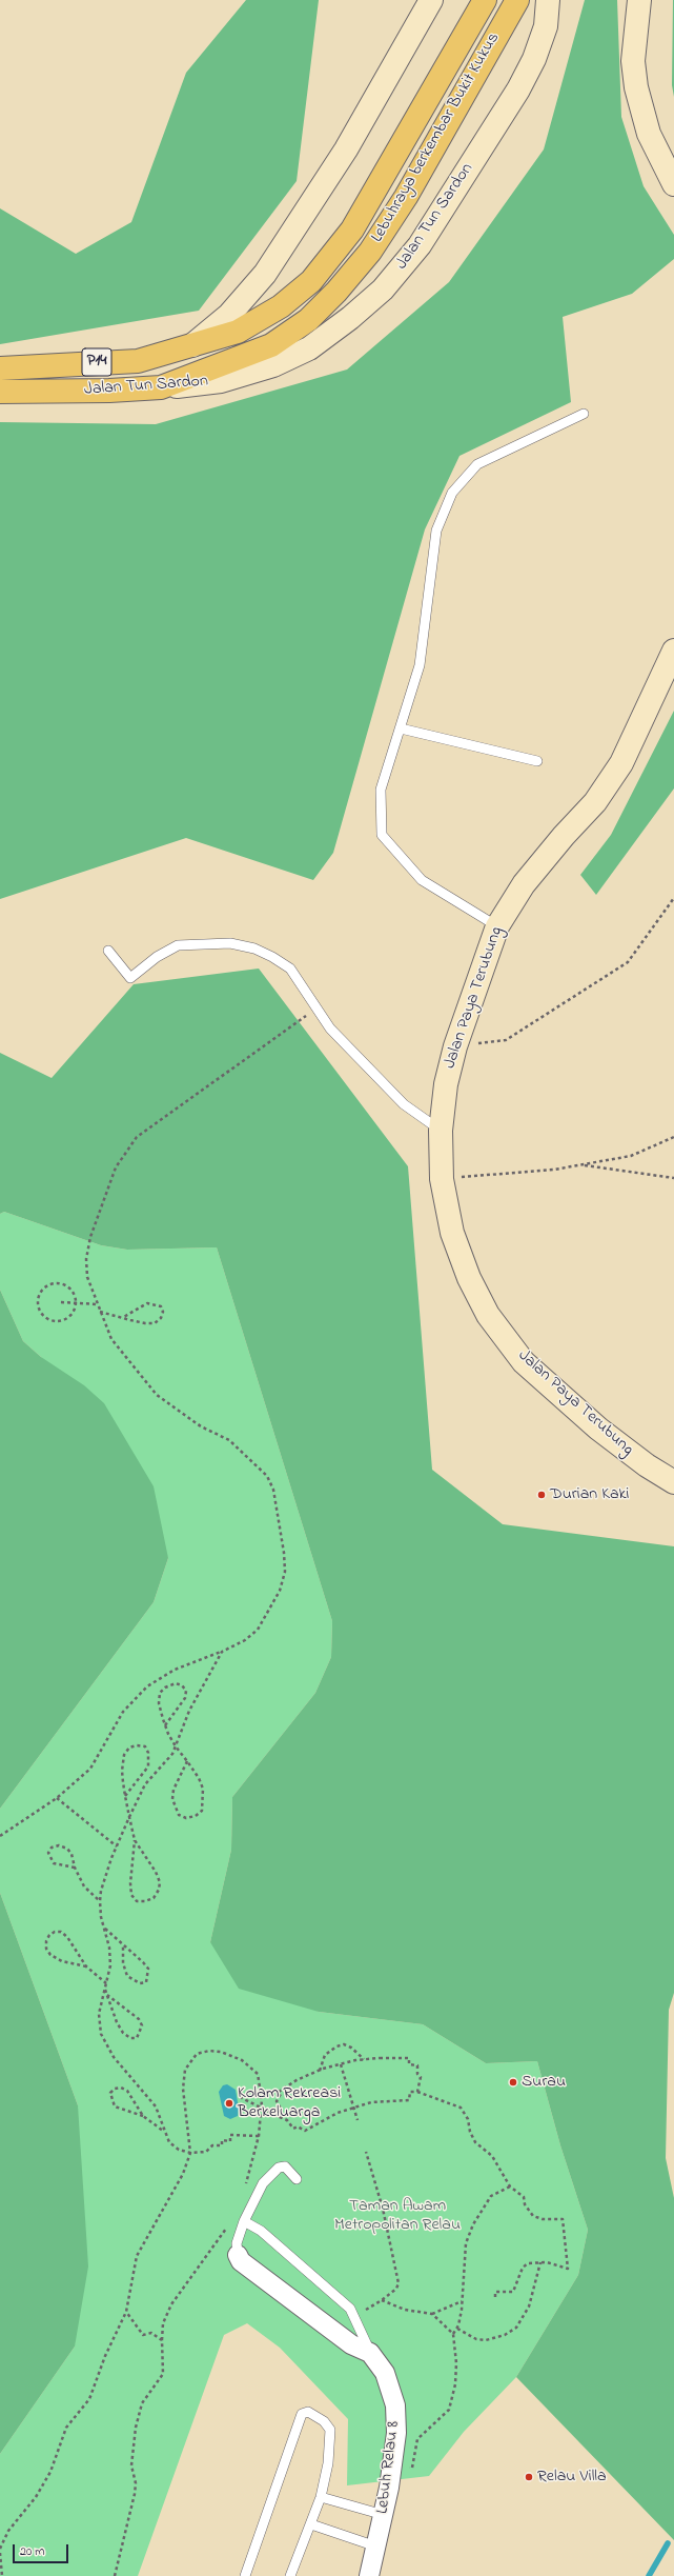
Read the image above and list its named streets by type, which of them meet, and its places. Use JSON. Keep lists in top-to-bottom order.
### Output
{
  "streets": {
    "main road": [
      "Lebuhraya berkembar Bukit Kukus",
      "Jalan Tun Sardon",
      "P14",
      "Jalan Paya Terubung"
    ],
    "street": ["Lebuh Relau 8"]
  },
  "crossings": [
    ["Lebuhraya berkembar Bukit Kukus", "Jalan Tun Sardon"]
  ],
  "parks": ["Taman Awam Metropolitan Relau"],
  "places": [
    "Durian Kaki",
    "Surau",
    "Kolam Rekreasi Berkeluarga",
    "Relau Villa"
  ],
  "scale_bar": "20 m"
}
